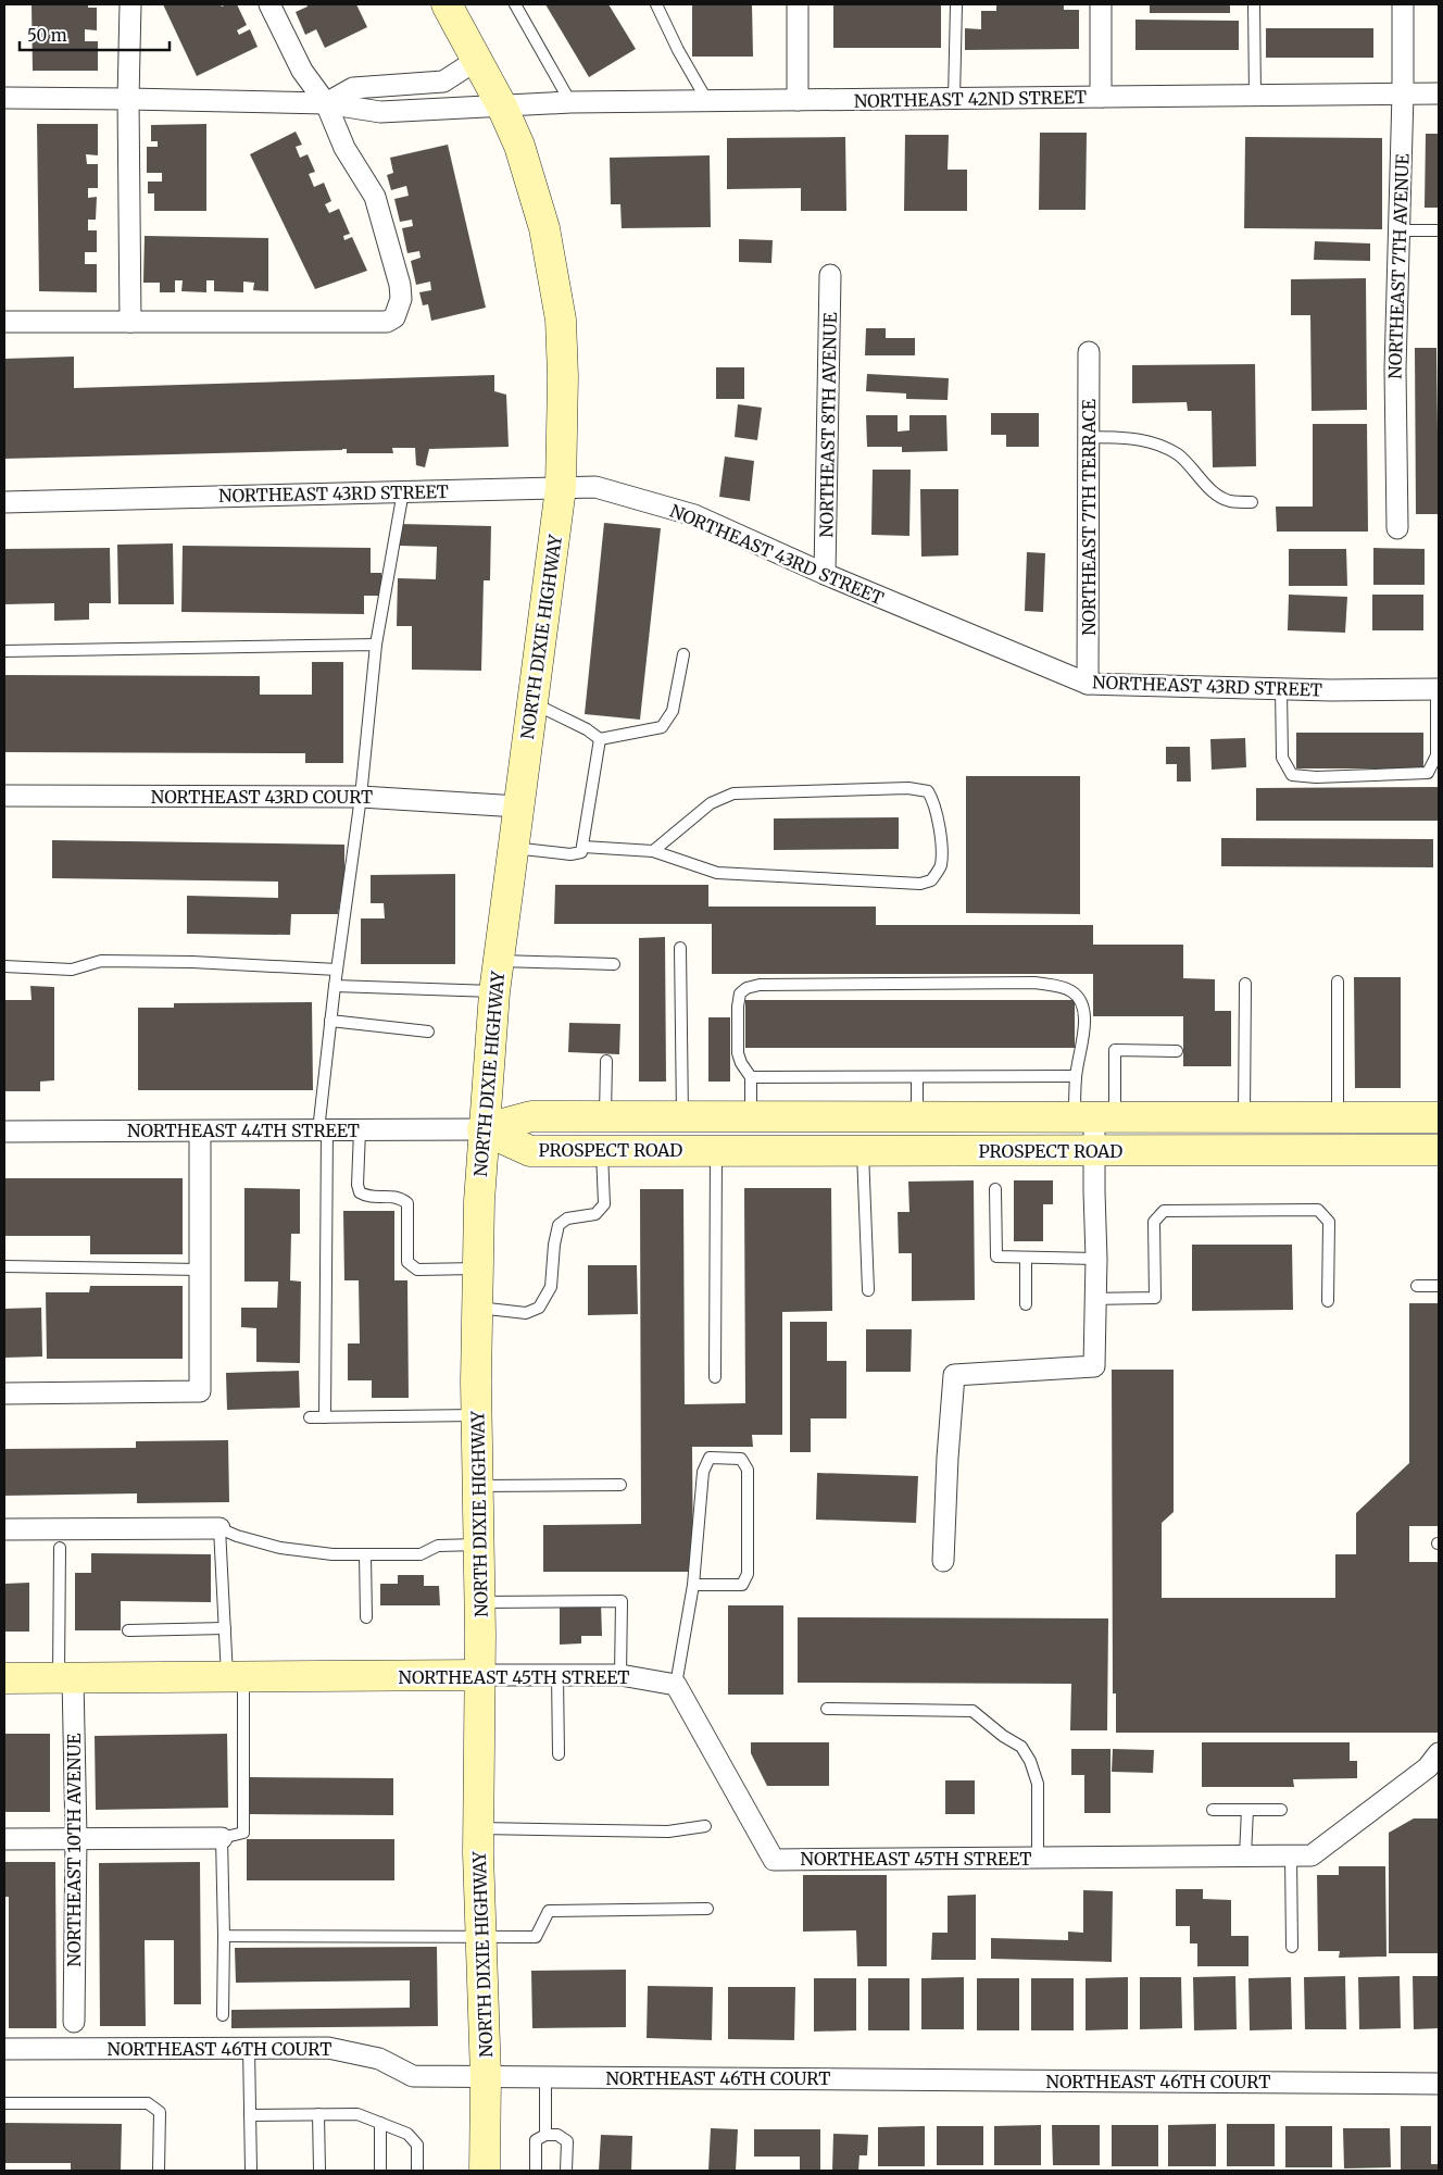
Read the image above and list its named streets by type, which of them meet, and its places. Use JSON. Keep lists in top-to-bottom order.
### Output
{
  "streets": {
    "main road": ["NORTH DIXIE HIGHWAY", "PROSPECT ROAD", "NORTHEAST 45TH STREET"],
    "street": [
      "NORTHEAST 42ND STREET",
      "NORTHEAST 7TH AVENUE",
      "NORTHEAST 8TH AVENUE",
      "NORTHEAST 43RD STREET",
      "NORTHEAST 7TH TERRACE",
      "NORTHEAST 43RD COURT",
      "NORTHEAST 44TH STREET",
      "NORTHEAST 10TH AVENUE",
      "NORTHEAST 46TH COURT"
    ]
  },
  "crossings": [
    ["NORTHEAST 42ND STREET", "NORTHEAST 7TH AVENUE"],
    ["NORTHEAST 42ND STREET", "NORTH DIXIE HIGHWAY"],
    ["NORTHEAST 8TH AVENUE", "NORTHEAST 43RD STREET"],
    ["NORTHEAST 43RD STREET", "NORTHEAST 7TH TERRACE"],
    ["NORTHEAST 43RD STREET", "NORTH DIXIE HIGHWAY"],
    ["NORTH DIXIE HIGHWAY", "NORTHEAST 43RD COURT"],
    ["NORTH DIXIE HIGHWAY", "NORTHEAST 44TH STREET"],
    ["NORTH DIXIE HIGHWAY", "PROSPECT ROAD"],
    ["NORTH DIXIE HIGHWAY", "NORTHEAST 45TH STREET"],
    ["NORTH DIXIE HIGHWAY", "NORTHEAST 46TH COURT"],
    ["NORTHEAST 44TH STREET", "PROSPECT ROAD"],
    ["NORTHEAST 45TH STREET", "NORTHEAST 10TH AVENUE"]
  ],
  "scale_bar": "50 m"
}
